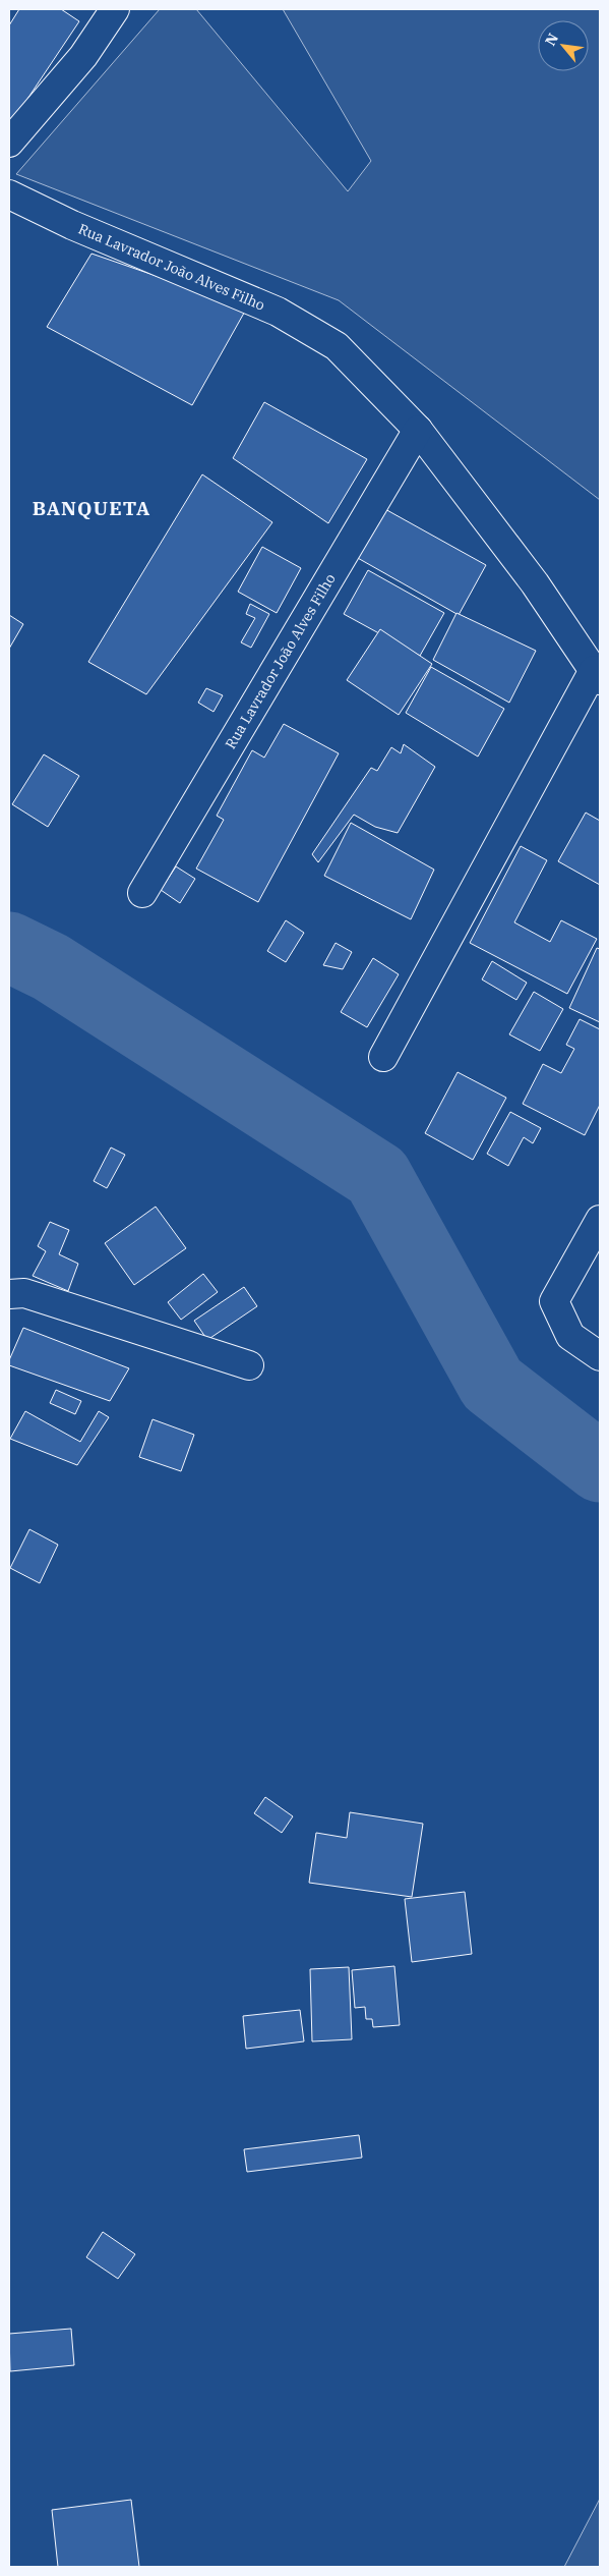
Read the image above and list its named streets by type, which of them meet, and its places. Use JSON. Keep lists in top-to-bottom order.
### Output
{
  "streets": {
    "street": ["Rua Lavrador João Alves Filho"]
  },
  "districts": ["BANQUETA"],
  "north": "top left"
}
